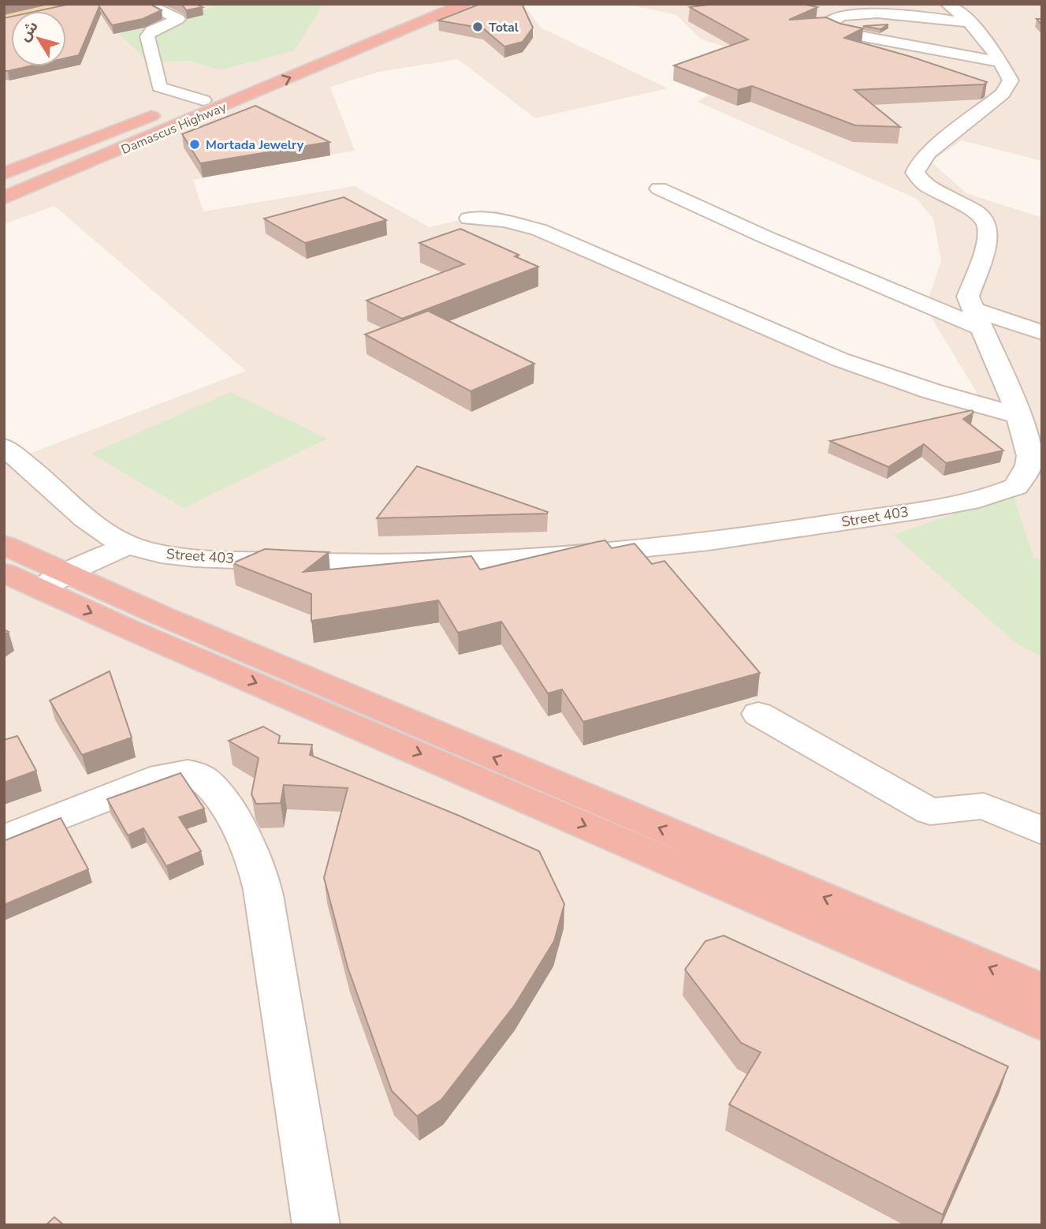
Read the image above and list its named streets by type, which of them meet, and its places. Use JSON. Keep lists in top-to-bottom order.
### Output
{
  "streets": {
    "highway": ["Damascus Highway"],
    "street": ["Street 403"]
  },
  "places": ["Total", "Mortada Jewelry"],
  "north": "top left"
}
